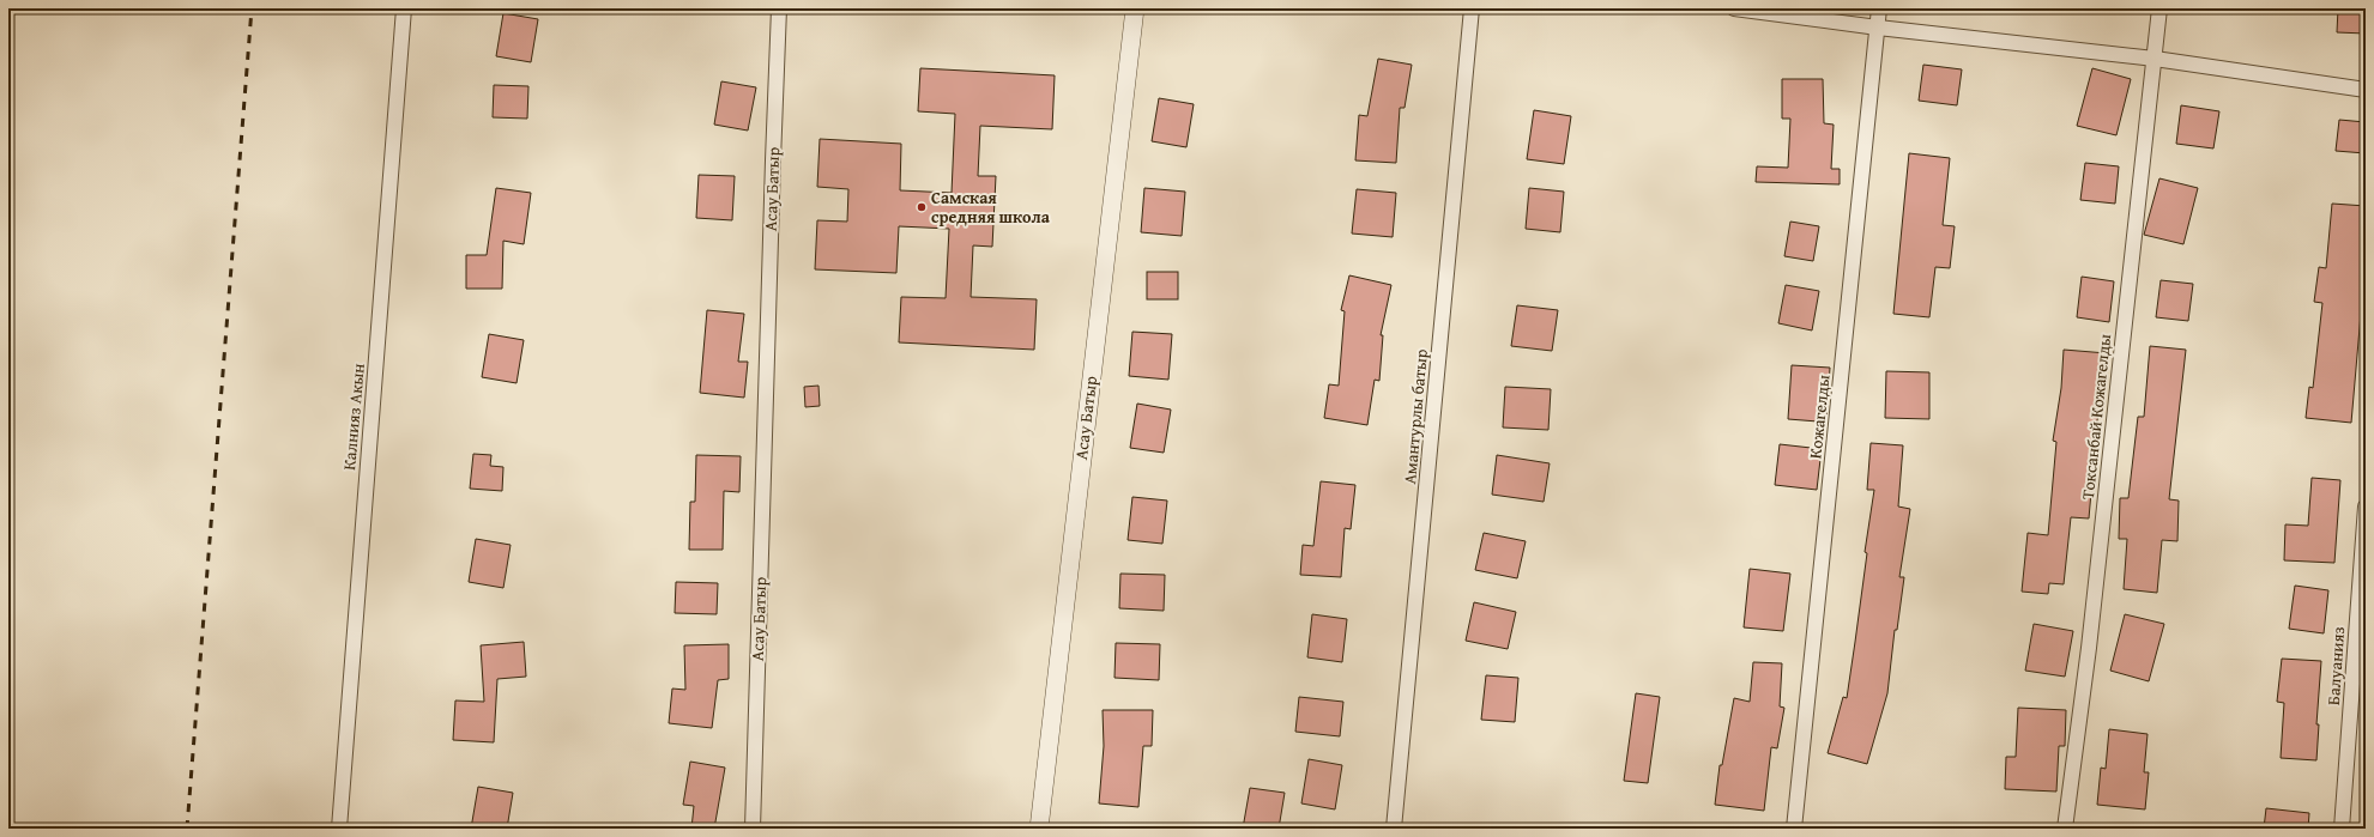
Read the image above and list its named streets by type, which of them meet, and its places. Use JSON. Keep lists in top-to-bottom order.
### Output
{
  "streets": {
    "street": [
      "Асау Батыр",
      "Калнияз Акын",
      "Амантурлы батыр",
      "Кожагелды",
      "Токсанбай Кожагелды",
      "Балуанияз"
    ]
  },
  "places": ["Самская средняя школа"]
}
